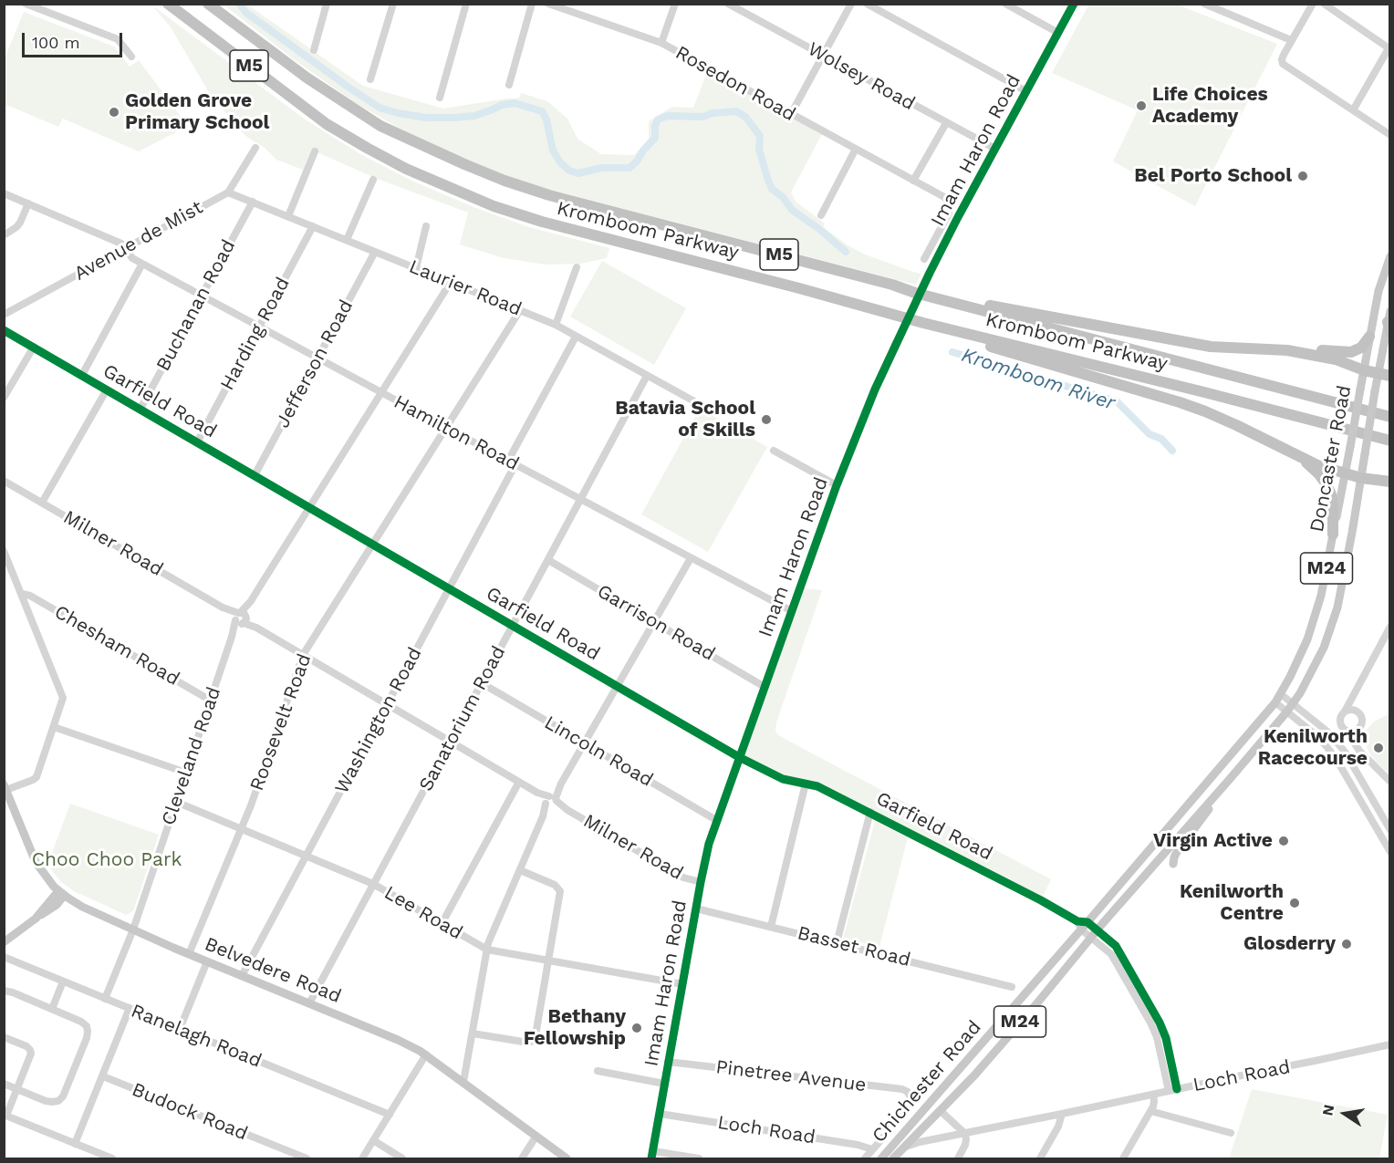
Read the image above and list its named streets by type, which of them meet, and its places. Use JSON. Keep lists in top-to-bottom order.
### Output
{
  "streets": {
    "highway": ["M5", "Kromboom Parkway"],
    "main road": [
      "Doncaster Road",
      "M24",
      "Belvedere Road",
      "Chichester Road"
    ],
    "street": [
      "Wolsey Road",
      "Rosedon Road",
      "Imam Haron Road",
      "Avenue de Mist",
      "Laurier Road",
      "Buchanan Road",
      "Harding Road",
      "Jefferson Road",
      "Garfield Road",
      "Hamilton Road",
      "Milner Road",
      "Garrison Road",
      "Chesham Road",
      "Sanatorium Road",
      "Washington Road",
      "Roosevelt Road",
      "Lincoln Road",
      "Cleveland Road",
      "Lee Road",
      "Basset Road",
      "Ranelagh Road",
      "Pinetree Avenue",
      "Loch Road",
      "Budock Road"
    ]
  },
  "crossings": [
    ["Wolsey Road", "Imam Haron Road"],
    ["Imam Haron Road", "Garfield Road"],
    ["Imam Haron Road", "Hamilton Road"],
    ["Imam Haron Road", "Milner Road"],
    ["Imam Haron Road", "Garrison Road"],
    ["Imam Haron Road", "Lincoln Road"],
    ["Imam Haron Road", "Lee Road"],
    ["Imam Haron Road", "Basset Road"],
    ["Imam Haron Road", "Pinetree Avenue"],
    ["Imam Haron Road", "Loch Road"],
    ["Avenue de Mist", "Laurier Road"],
    ["Avenue de Mist", "Hamilton Road"],
    ["Laurier Road", "Buchanan Road"],
    ["Laurier Road", "Harding Road"],
    ["Laurier Road", "Jefferson Road"],
    ["Laurier Road", "Sanatorium Road"],
    ["Laurier Road", "Washington Road"],
    ["Laurier Road", "Roosevelt Road"],
    ["Laurier Road", "Cleveland Road"],
    ["Buchanan Road", "Garfield Road"],
    ["Buchanan Road", "Hamilton Road"],
    ["Harding Road", "Garfield Road"],
    ["Harding Road", "Hamilton Road"],
    ["Jefferson Road", "Garfield Road"],
    ["Jefferson Road", "Hamilton Road"],
    ["Garfield Road", "Sanatorium Road"],
    ["Garfield Road", "Washington Road"],
    ["Garfield Road", "Roosevelt Road"],
    ["Garfield Road", "Cleveland Road"],
    ["Garfield Road", "Chichester Road"],
    ["Hamilton Road", "Sanatorium Road"],
    ["Hamilton Road", "Washington Road"],
    ["Hamilton Road", "Roosevelt Road"],
    ["Hamilton Road", "Cleveland Road"],
    ["Doncaster Road", "Chichester Road"],
    ["Milner Road", "Sanatorium Road"],
    ["Milner Road", "Washington Road"],
    ["Milner Road", "Roosevelt Road"],
    ["Milner Road", "Cleveland Road"],
    ["Garrison Road", "Sanatorium Road"],
    ["Chesham Road", "Cleveland Road"],
    ["Sanatorium Road", "Lincoln Road"],
    ["Sanatorium Road", "Lee Road"],
    ["Sanatorium Road", "Belvedere Road"],
    ["Washington Road", "Lee Road"],
    ["Washington Road", "Belvedere Road"],
    ["Roosevelt Road", "Lee Road"],
    ["Roosevelt Road", "Belvedere Road"],
    ["Cleveland Road", "Lee Road"],
    ["Cleveland Road", "Belvedere Road"],
    ["Cleveland Road", "Ranelagh Road"],
    ["Pinetree Avenue", "Loch Road"],
    ["Loch Road", "Chichester Road"]
  ],
  "water": ["Kromboom River"],
  "parks": ["Choo Choo Park"],
  "places": [
    "Life Choices Academy",
    "Golden Grove Primary School",
    "Bel Porto School",
    "Batavia School of Skills",
    "Kenilworth Racecourse",
    "Virgin Active",
    "Kenilworth Centre",
    "Glosderry",
    "Bethany Fellowship"
  ],
  "scale_bar": "100 m",
  "north": "left"
}
